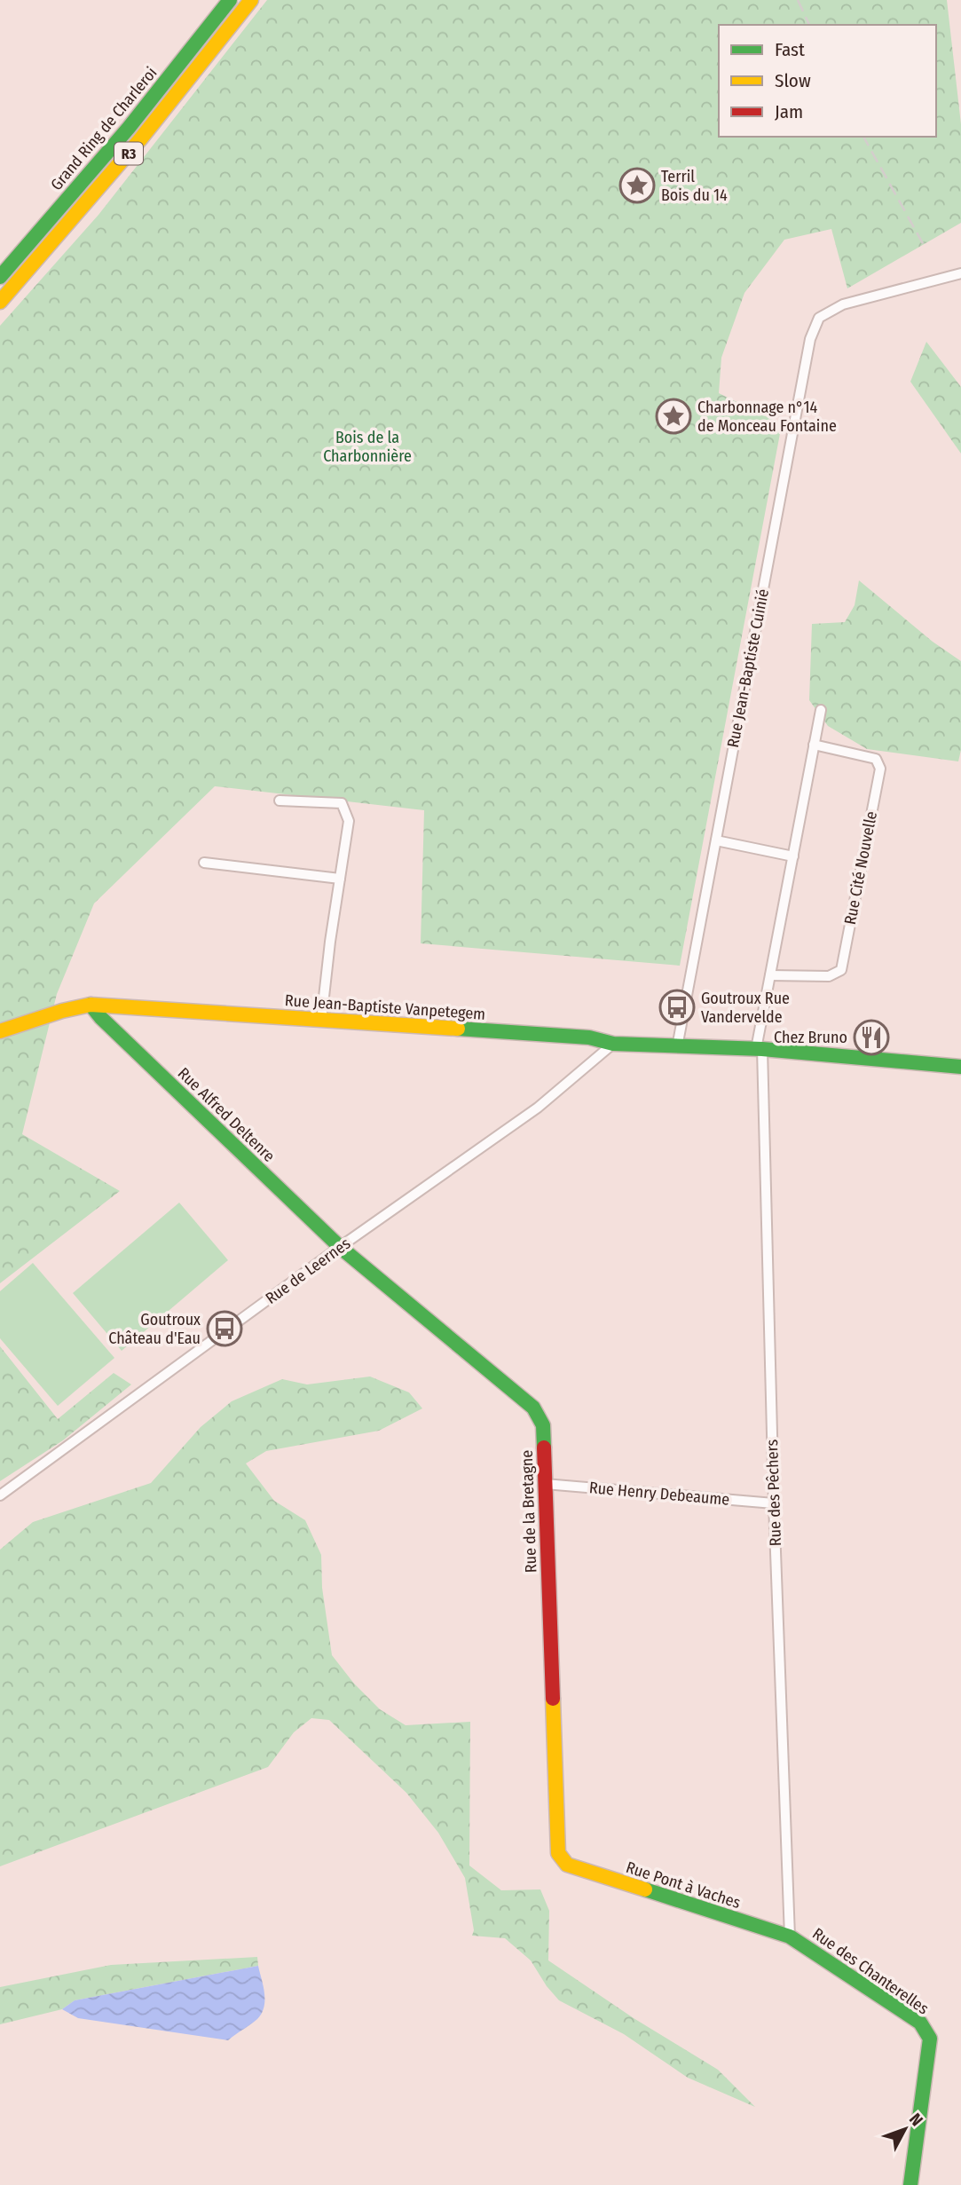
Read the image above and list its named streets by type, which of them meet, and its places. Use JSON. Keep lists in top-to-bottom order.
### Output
{
  "streets": {
    "main road": [
      "Grand Ring de Charleroi",
      "R3",
      "Rue Jean-Baptiste Vanpetegem",
      "Rue Alfred Deltenre",
      "Rue de la Bretagne",
      "Rue Pont à Vaches",
      "Rue des Chanterelles"
    ],
    "street": [
      "Rue Jean-Baptiste Cuinié",
      "Rue Cité Nouvelle",
      "Rue de Leernes",
      "Rue des Pêchers",
      "Rue Henry Debeaume"
    ]
  },
  "crossings": [
    ["Rue Jean-Baptiste Cuinié", "Rue Jean-Baptiste Vanpetegem"],
    ["Rue Jean-Baptiste Vanpetegem", "Rue Alfred Deltenre"],
    ["Rue Jean-Baptiste Vanpetegem", "Rue de Leernes"],
    ["Rue Jean-Baptiste Vanpetegem", "Rue des Pêchers"],
    ["Rue Alfred Deltenre", "Rue de Leernes"],
    ["Rue Alfred Deltenre", "Rue de la Bretagne"],
    ["Rue de Leernes", "Rue de la Bretagne"],
    ["Rue des Pêchers", "Rue Henry Debeaume"],
    ["Rue des Pêchers", "Rue Pont à Vaches"],
    ["Rue des Pêchers", "Rue des Chanterelles"],
    ["Rue Henry Debeaume", "Rue de la Bretagne"],
    ["Rue de la Bretagne", "Rue Pont à Vaches"],
    ["Rue Pont à Vaches", "Rue des Chanterelles"]
  ],
  "parks": ["Bois de la Charbonnière"],
  "places": {
    "place": ["Terril Bois du 14", "Charbonnage n°14 de Monceau Fontaine"],
    "bus stop": ["Goutroux Rue Vandervelde", "Goutroux Château d'Eau"],
    "restaurant": ["Chez Bruno"]
  },
  "legend": ["Fast", "Slow", "Jam"],
  "north": "top right"
}
